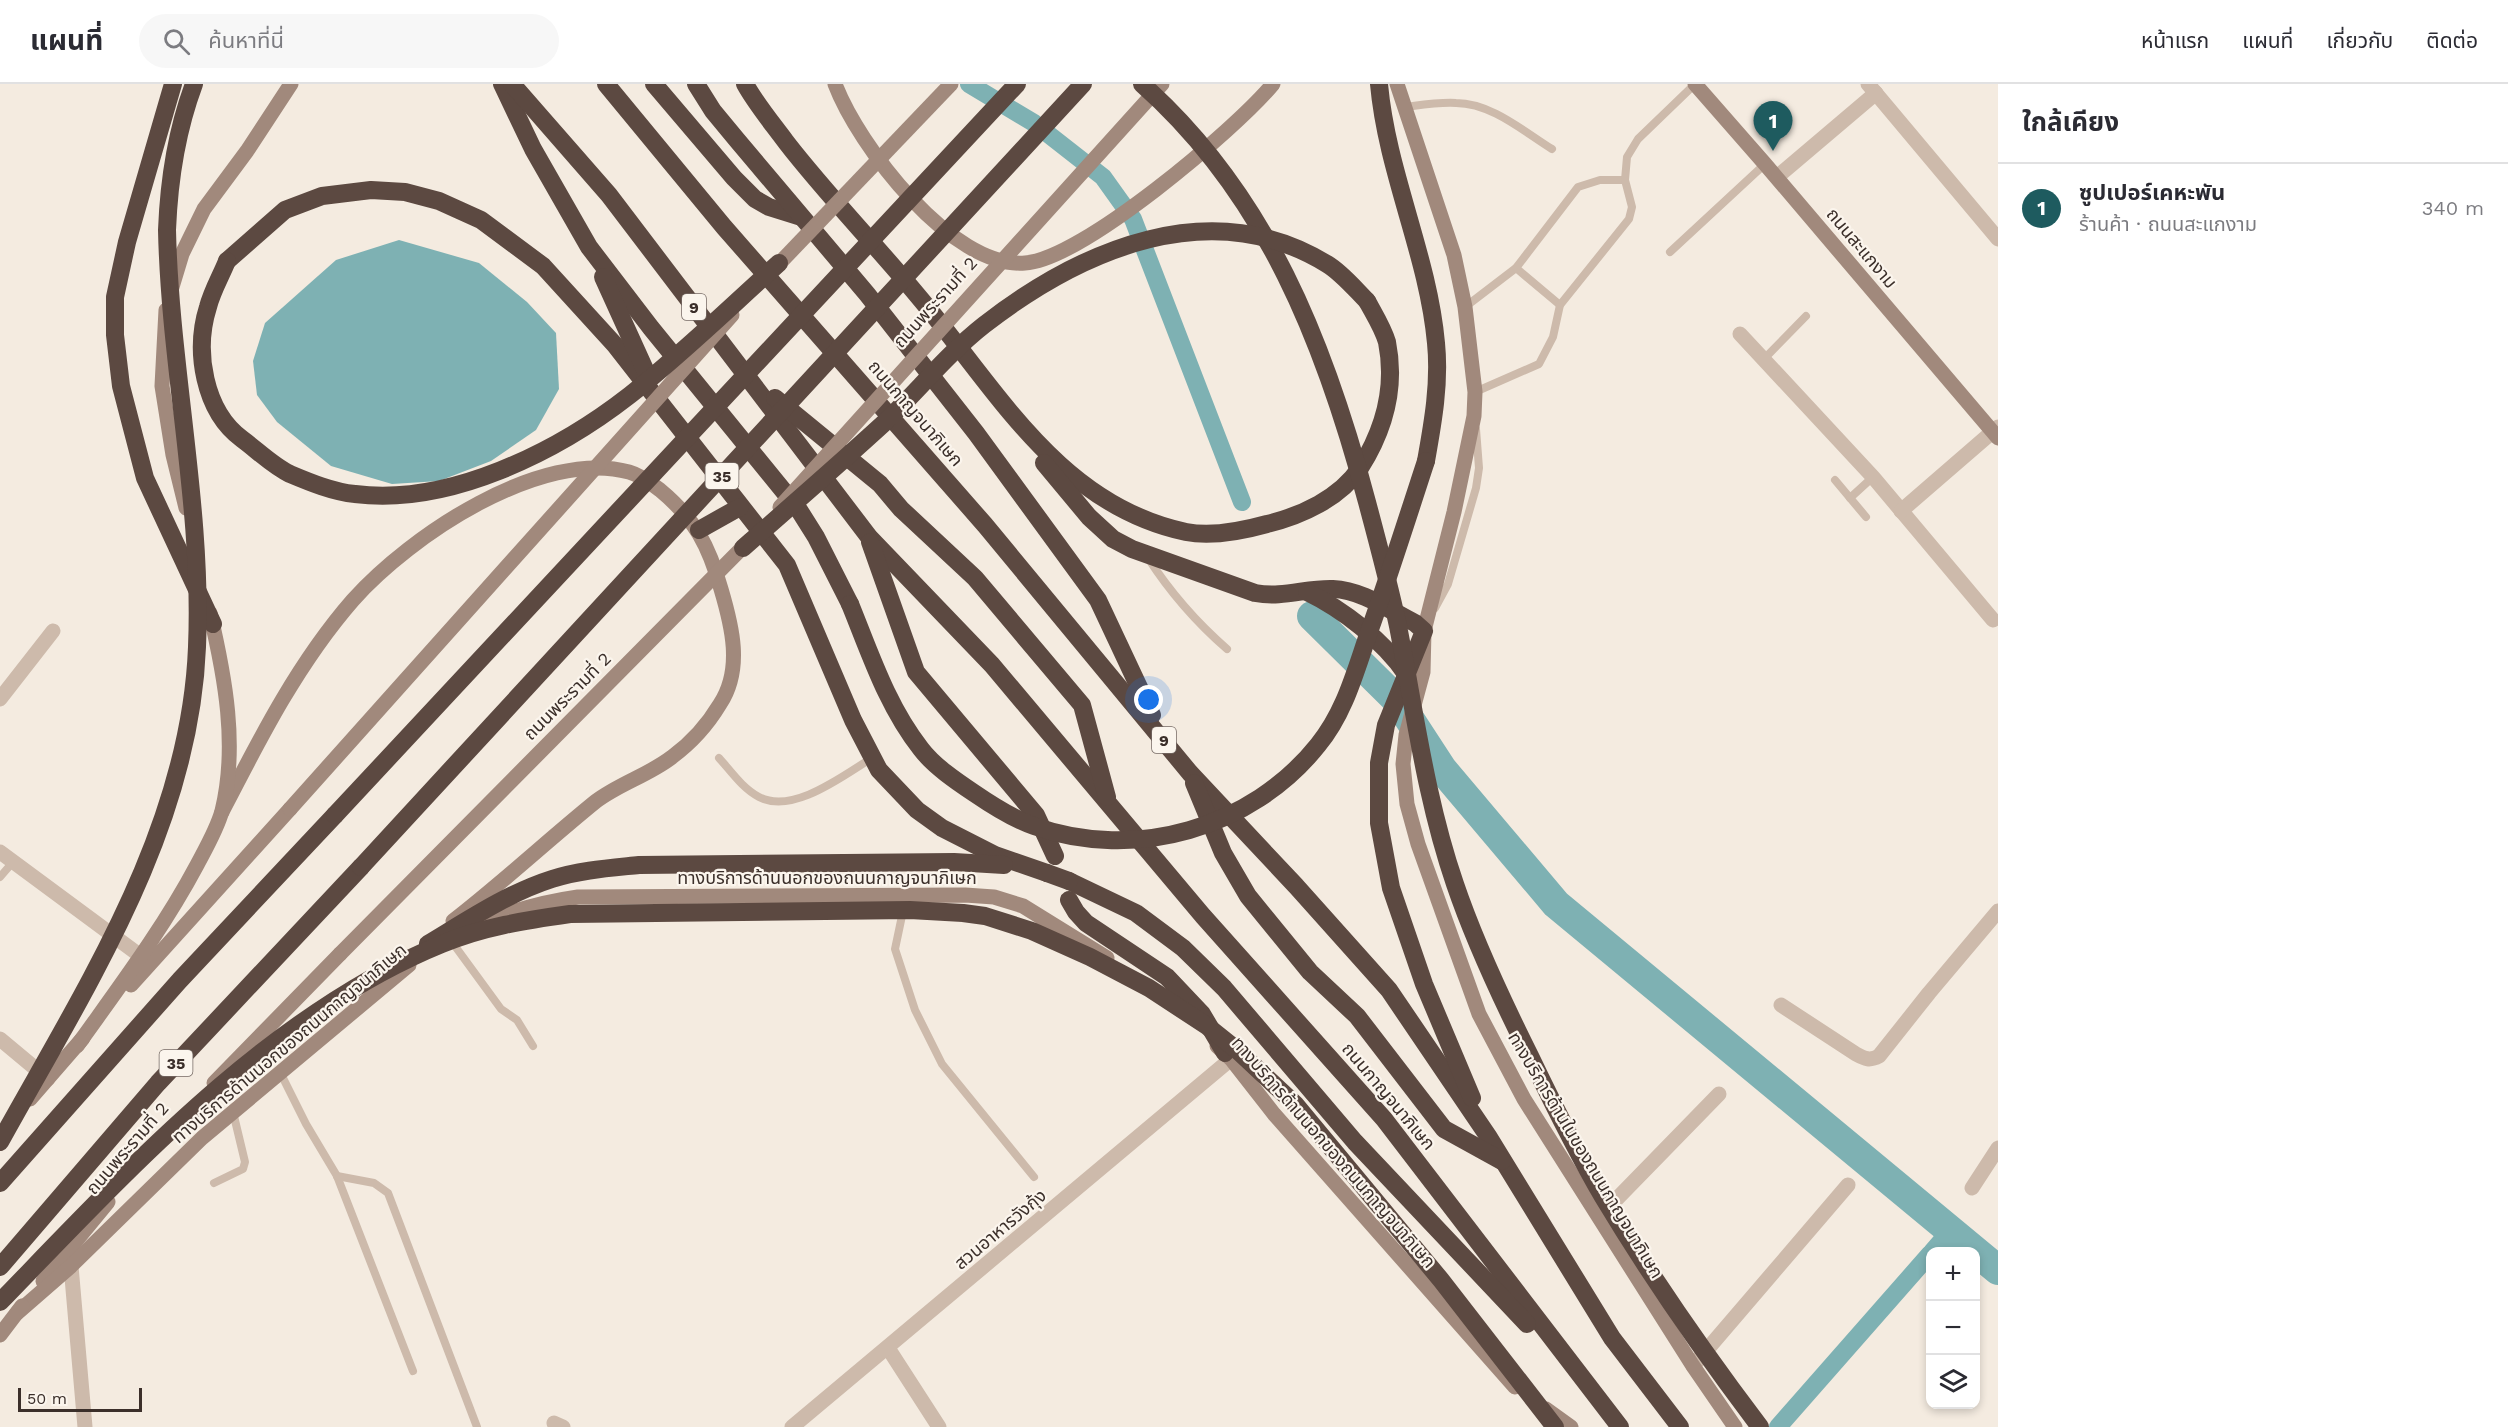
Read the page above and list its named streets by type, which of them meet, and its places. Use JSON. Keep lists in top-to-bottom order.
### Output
{
  "streets": {
    "highway": [
      "ถนนพระรามที่ 2",
      "9",
      "ถนนกาญจนาภิเษก",
      "35"
    ],
    "main road": ["ถนนสะแกงาม", "ทางบริการด้านนอกของถนนกาญจนาภิเษก", "ทางบริการด้านในของถนนกาญจนาภิเษก"],
    "street": ["สวนอาหารวังกุ้ง"]
  },
  "crossings": [
    ["ถนนพระรามที่ 2", "ทางบริการด้านนอกของถนนกาญจนาภิเษก"],
    ["ทางบริการด้านนอกของถนนกาญจนาภิเษก", "สวนอาหารวังกุ้ง"]
  ],
  "scale_bar": "50 m",
  "page": {
    "header": "แผนที่",
    "search": "ค้นหาที่นี่",
    "nav": [
      "หน้าแรก",
      "แผนที่",
      "เกี่ยวกับ",
      "ติดต่อ"
    ],
    "heading": "ใกล้เคียง",
    "pins": "1",
    "list": [
      {
        "mark": "1",
        "name": "ซูปเปอร์เคหะพัน",
        "note": "ร้านค้า · ถนนสะแกงาม",
        "value": "340 m"
      }
    ],
    "map_buttons": ["+", "−"],
    "scale": "50 m"
  }
}
